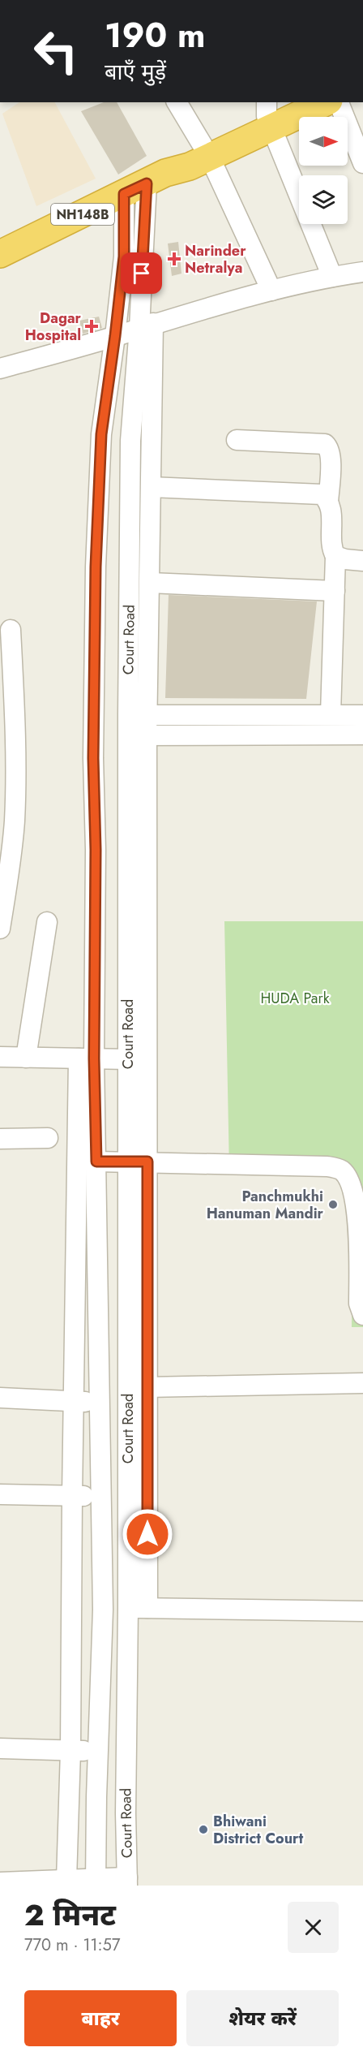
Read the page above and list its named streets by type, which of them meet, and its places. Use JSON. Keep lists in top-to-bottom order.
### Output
{
  "streets": {
    "highway": ["NH148B"],
    "street": ["Court Road"]
  },
  "crossings": [
    ["NH148B", "Court Road"]
  ],
  "parks": ["HUDA Park"],
  "places": {
    "health": ["Narinder Netralya", "Dagar Hospital"],
    "other": ["Panchmukhi Hanuman Mandir", "Bhiwani District Court"]
  },
  "north": "right",
  "page": {
    "turn": ["190 m", "बाएँ मुड़ें"],
    "heading": ["2 मिनट", "770 m · 11:57"],
    "buttons": ["बाहर", "शेयर करें"]
  }
}
